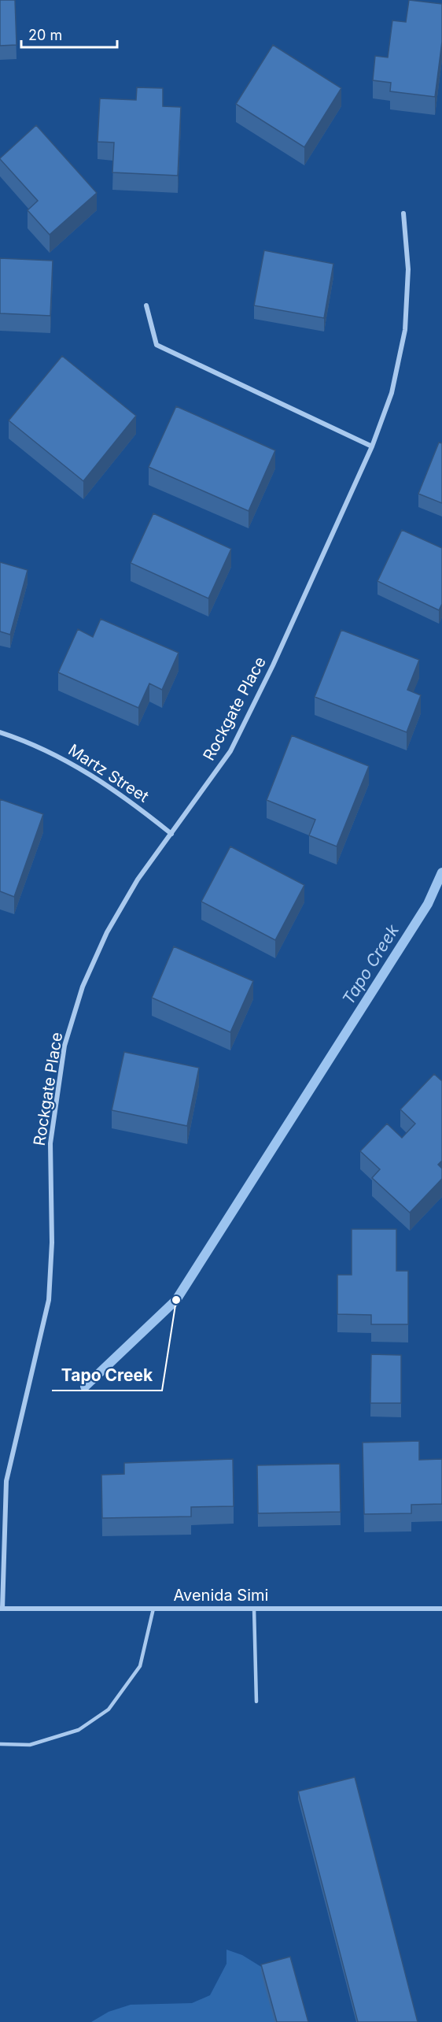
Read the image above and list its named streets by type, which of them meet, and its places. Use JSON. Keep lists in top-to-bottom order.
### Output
{
  "streets": {
    "street": ["Rockgate Place", "Martz Street", "Avenida Simi"]
  },
  "crossings": [
    ["Rockgate Place", "Martz Street"],
    ["Rockgate Place", "Avenida Simi"]
  ],
  "water": ["Tapo Creek"],
  "places": ["Tapo Creek"],
  "scale_bar": "20 m"
}
